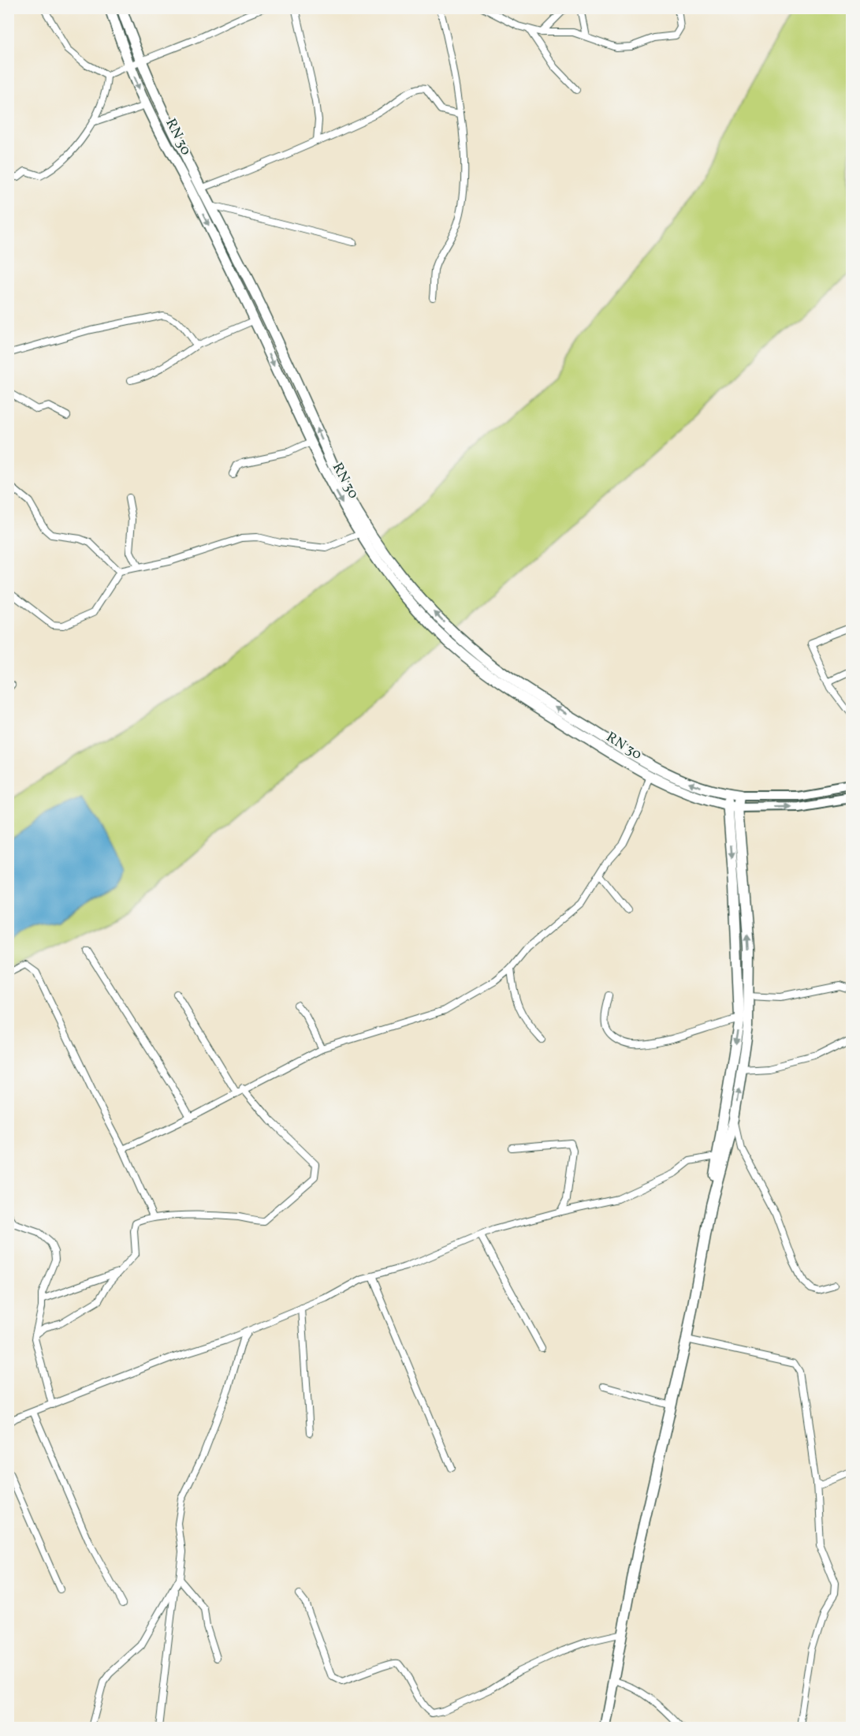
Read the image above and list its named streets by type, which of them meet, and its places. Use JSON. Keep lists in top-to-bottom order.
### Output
{
  "streets": {
    "main road": ["RN 30"]
  }
}
